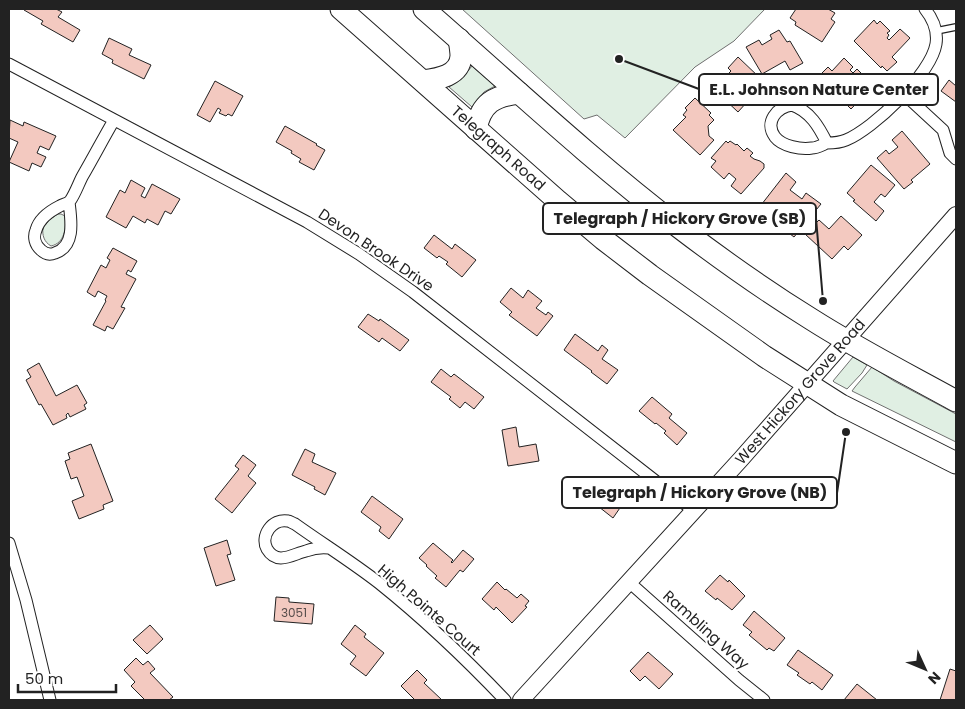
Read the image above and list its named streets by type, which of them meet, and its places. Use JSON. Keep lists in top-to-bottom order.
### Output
{
  "streets": {
    "highway": ["Telegraph Road"],
    "street": [
      "Devon Brook Drive",
      "West Hickory Grove Road",
      "High Pointe Court",
      "Rambling Way"
    ]
  },
  "crossings": [
    ["Telegraph Road", "West Hickory Grove Road"],
    ["Devon Brook Drive", "West Hickory Grove Road"],
    ["West Hickory Grove Road", "Rambling Way"]
  ],
  "places": ["E.L. Johnson Nature Center", "Telegraph / Hickory Grove (SB)", "Telegraph / Hickory Grove (NB)"],
  "house_numbers": ["3051"],
  "scale_bar": "50 m",
  "north": "bottom right"
}
